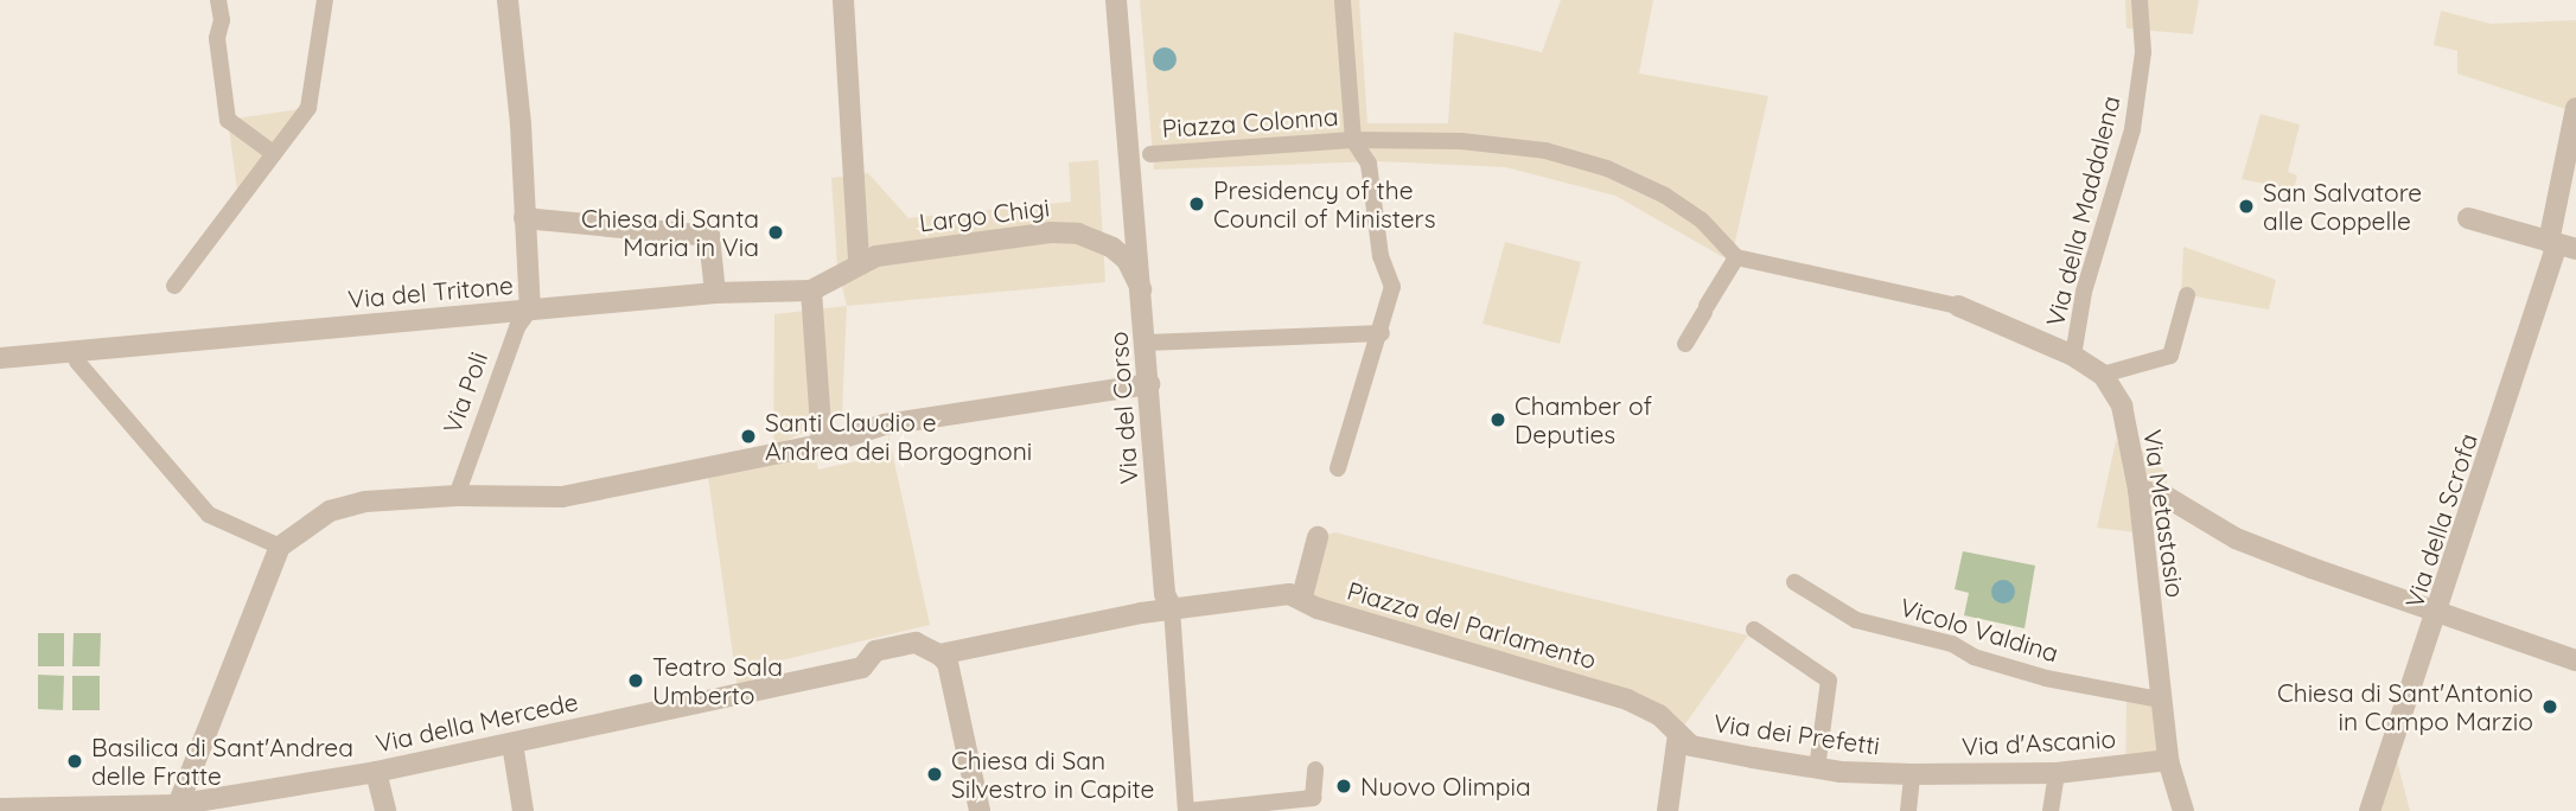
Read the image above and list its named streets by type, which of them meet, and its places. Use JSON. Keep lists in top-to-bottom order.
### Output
{
  "streets": {
    "street": [
      "Piazza Colonna",
      "Via della Maddalena",
      "Largo Chigi",
      "Via del Tritone",
      "Via Poli",
      "Via del Corso",
      "Via Metastasio",
      "Via della Scrofa",
      "Piazza del Parlamento",
      "Vicolo Valdina",
      "Via della Mercede",
      "Via dei Prefetti",
      "Via d'Ascanio"
    ]
  },
  "crossings": [
    ["Via della Maddalena", "Via Metastasio"],
    ["Largo Chigi", "Via del Tritone"],
    ["Largo Chigi", "Via del Corso"],
    ["Via del Tritone", "Via Poli"],
    ["Via Metastasio", "Vicolo Valdina"],
    ["Via Metastasio", "Via d'Ascanio"],
    ["Piazza del Parlamento", "Via dei Prefetti"],
    ["Via dei Prefetti", "Via d'Ascanio"]
  ],
  "places": [
    "Presidency of the Council of Ministers",
    "San Salvatore alle Coppelle",
    "Chiesa di Santa Maria in Via",
    "Chamber of Deputies",
    "Santi Claudio e Andrea dei Borgognoni",
    "Teatro Sala Umberto",
    "Chiesa di Sant'Antonio in Campo Marzio",
    "Basilica di Sant'Andrea delle Fratte",
    "Chiesa di San Silvestro in Capite",
    "Nuovo Olimpia"
  ]
}
